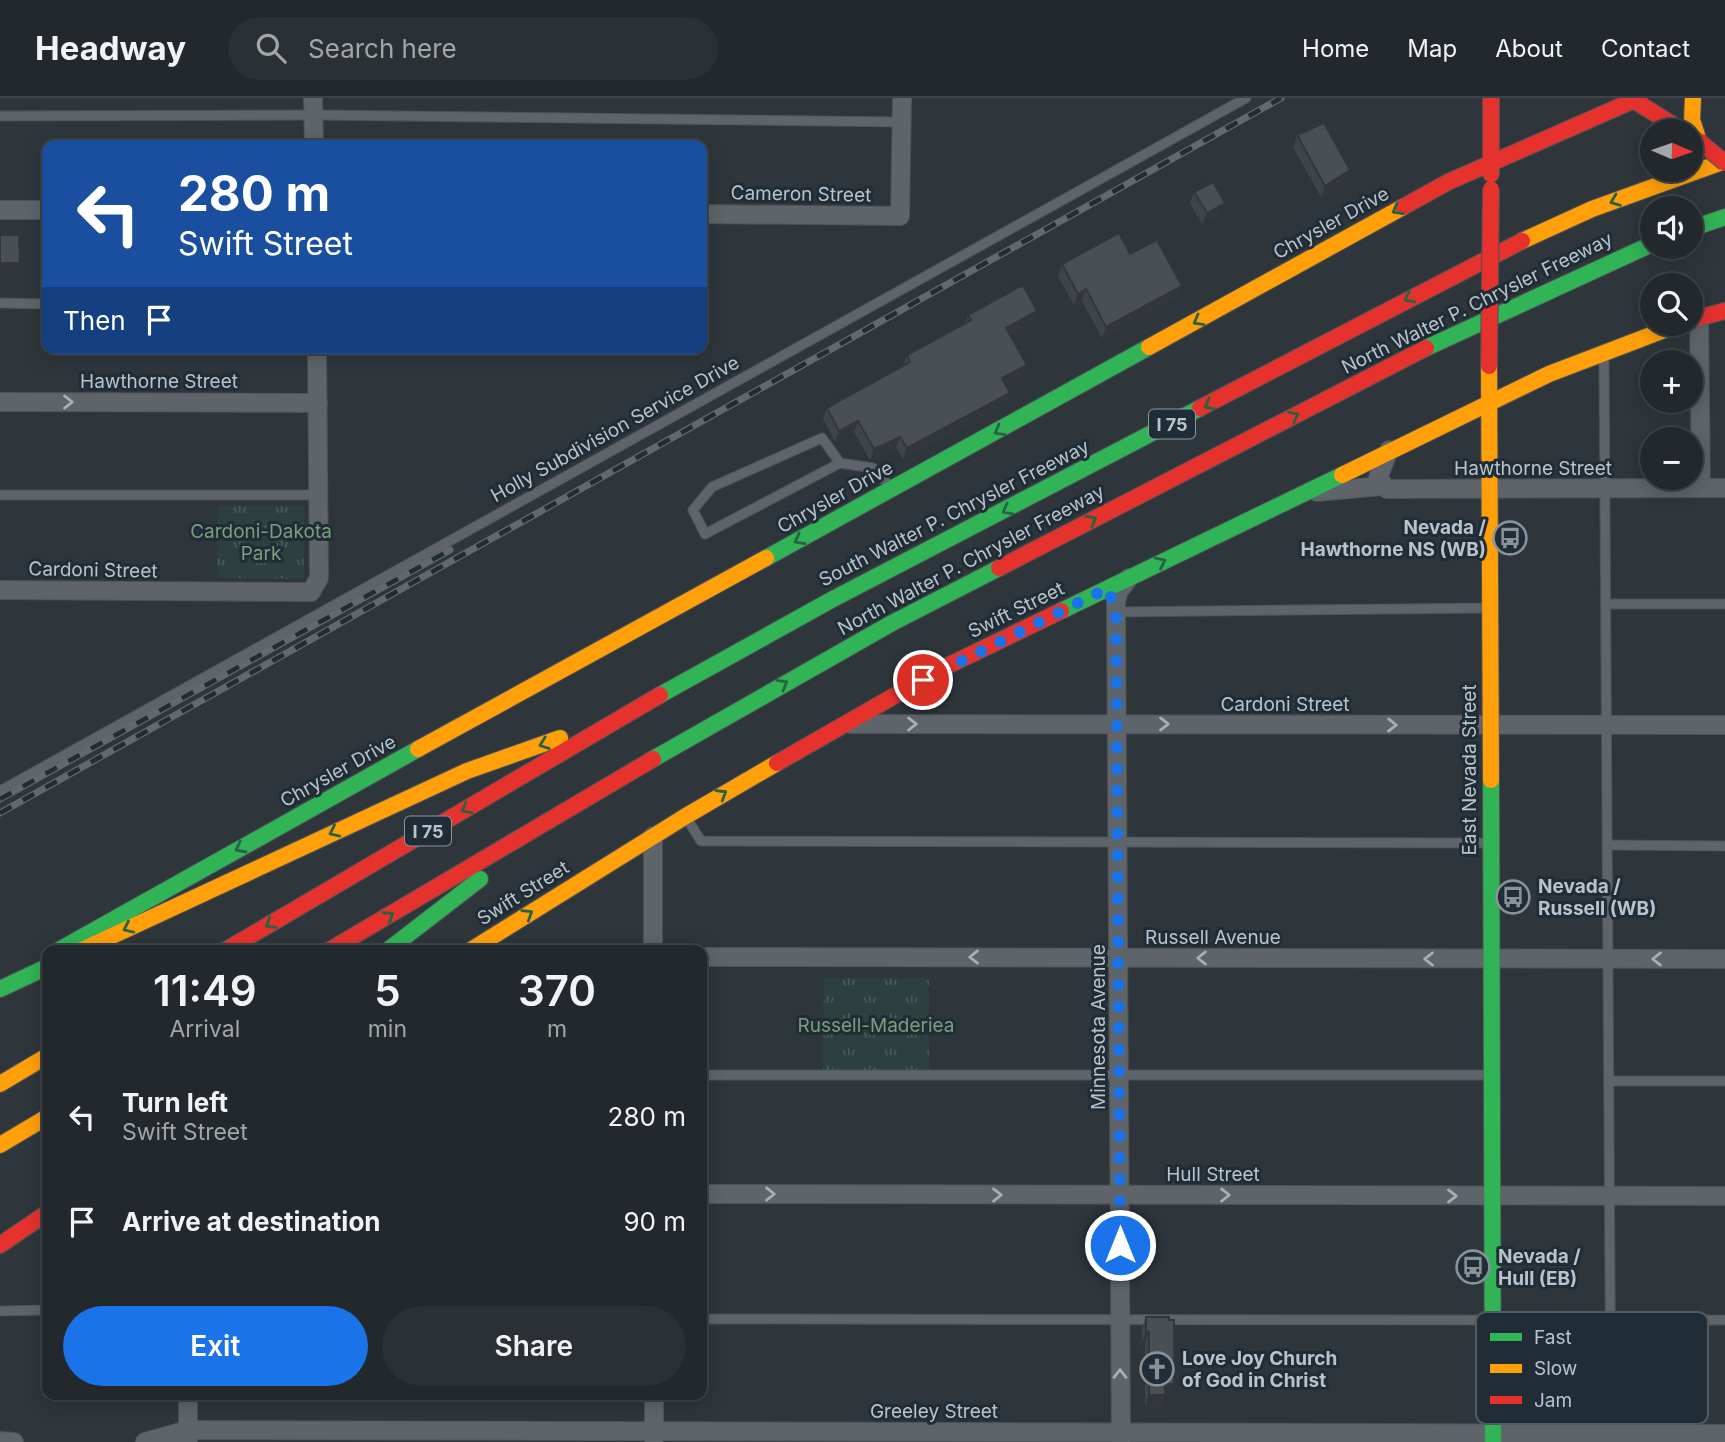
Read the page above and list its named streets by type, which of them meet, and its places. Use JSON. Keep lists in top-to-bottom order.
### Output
{
  "streets": {
    "main road": [
      "Chrysler Drive",
      "North Walter P. Chrysler Freeway",
      "I 75",
      "South Walter P. Chrysler Freeway",
      "Swift Street",
      "East Nevada Street"
    ],
    "street": [
      "Cameron Street",
      "Hawthorne Street",
      "Cardoni Street",
      "Russell Avenue",
      "Minnesota Avenue",
      "Hull Street",
      "Greeley Street"
    ],
    "lane": ["Holly Subdivision Service Drive"]
  },
  "crossings": [
    ["Chrysler Drive", "East Nevada Street"],
    ["Hawthorne Street", "Swift Street"],
    ["Hawthorne Street", "East Nevada Street"],
    ["Cardoni Street", "Swift Street"],
    ["Cardoni Street", "East Nevada Street"],
    ["Cardoni Street", "Minnesota Avenue"],
    ["Swift Street", "East Nevada Street"],
    ["Swift Street", "Minnesota Avenue"],
    ["East Nevada Street", "Russell Avenue"],
    ["East Nevada Street", "Hull Street"],
    ["Russell Avenue", "Minnesota Avenue"],
    ["Minnesota Avenue", "Hull Street"],
    ["Minnesota Avenue", "Greeley Street"]
  ],
  "one_way": [
    "Hawthorne Street",
    "Cardoni Street",
    "Russell Avenue",
    "Hull Street"
  ],
  "parks": ["Cardoni-Dakota Park", "Russell-Maderiea"],
  "places": {
    "bus stop": ["Nevada / Hawthorne NS (WB)", "Nevada / Russell (WB)", "Nevada / Hull (EB)"],
    "church": ["Love Joy Church of God in Christ"]
  },
  "legend": ["Fast", "Slow", "Jam"],
  "north": "right",
  "page": {
    "header": "Headway",
    "search": "Search here",
    "nav": [
      "Home",
      "Map",
      "About",
      "Contact"
    ],
    "map_buttons": ["+", "−"],
    "turn": ["280 m", "Swift Street"],
    "then": "Then",
    "eta": [
      "11:49",
      "Arrival",
      "5",
      "min",
      "370",
      "m"
    ],
    "list": [
      {
        "name": "Turn left",
        "note": "Swift Street",
        "value": "280 m"
      },
      {
        "name": "Arrive at destination",
        "value": "90 m"
      }
    ],
    "buttons": ["Exit", "Share"]
  }
}
